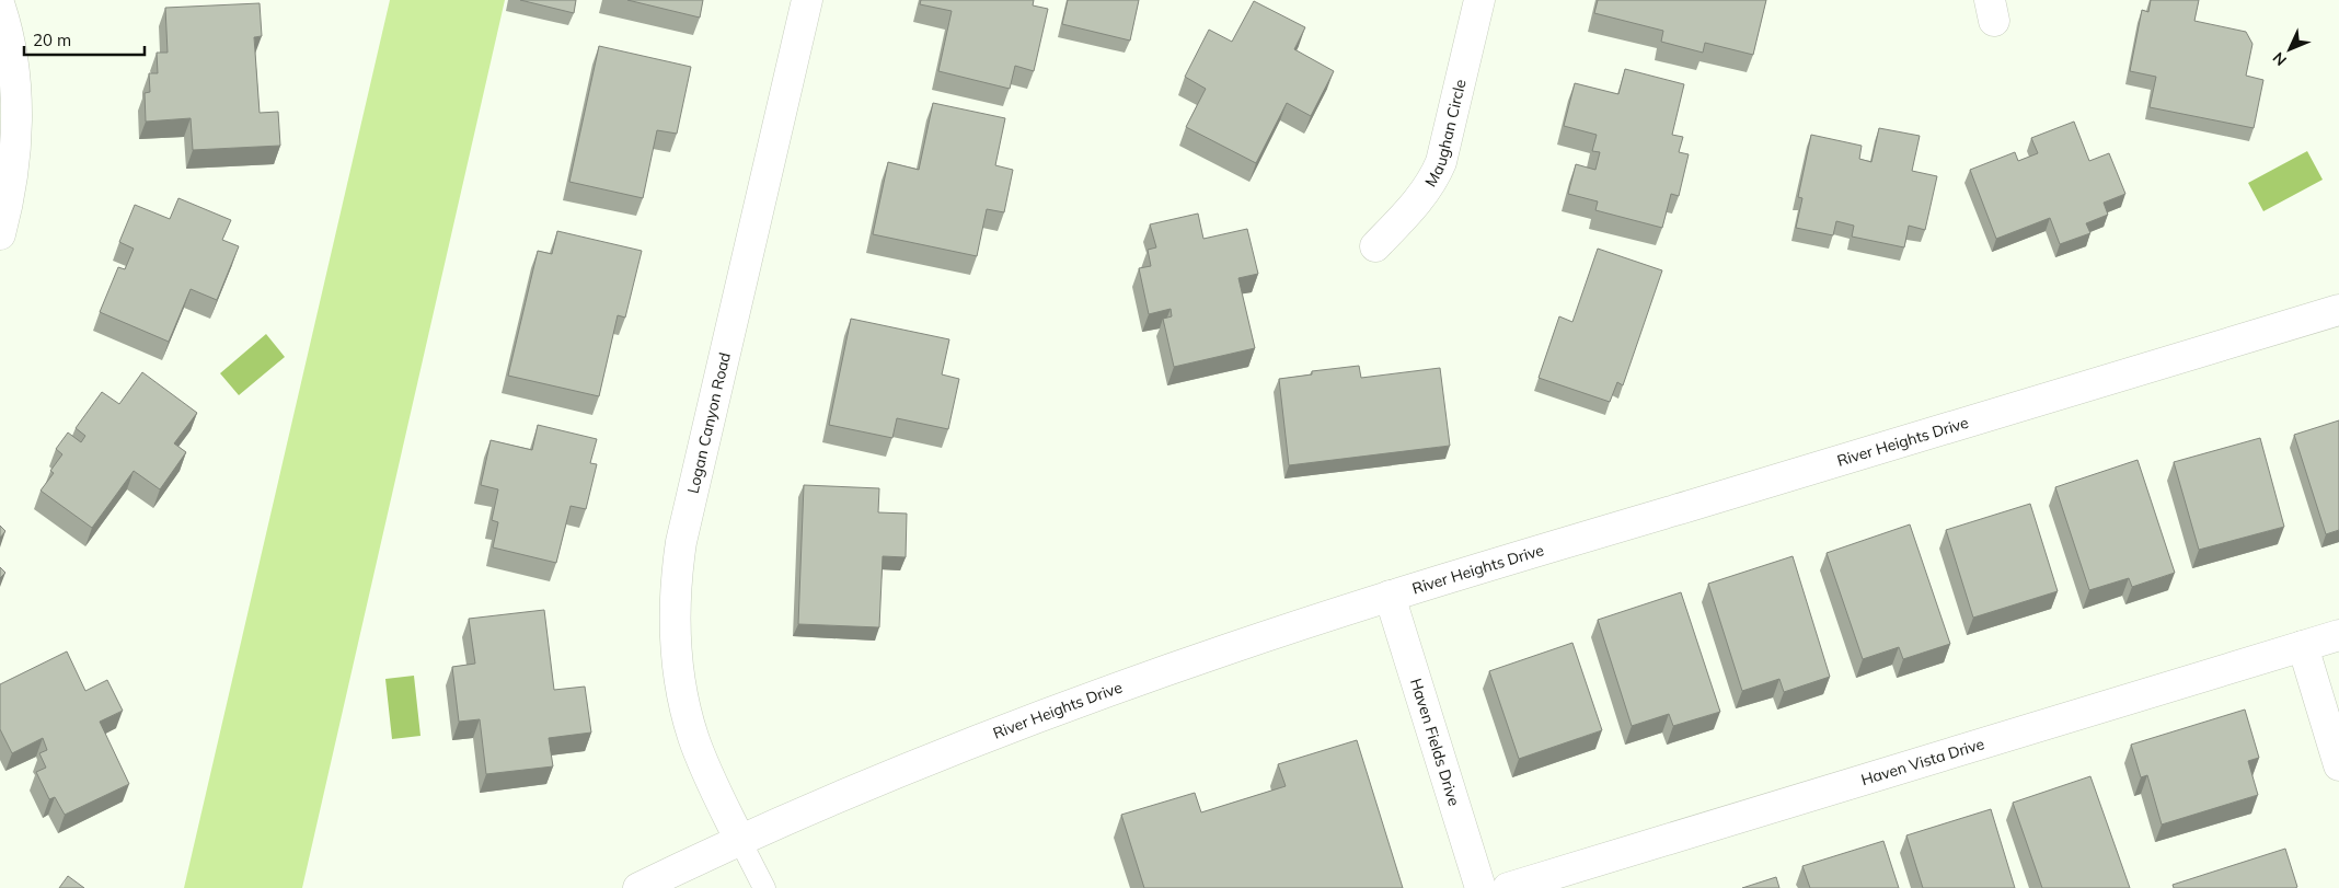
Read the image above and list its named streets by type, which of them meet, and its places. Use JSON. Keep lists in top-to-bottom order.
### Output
{
  "streets": {
    "street": [
      "Maughan Circle",
      "Logan Canyon Road",
      "River Heights Drive",
      "Haven Fields Drive",
      "Haven Vista Drive"
    ]
  },
  "crossings": [
    ["Logan Canyon Road", "River Heights Drive"],
    ["River Heights Drive", "Haven Fields Drive"]
  ],
  "scale_bar": "20 m",
  "north": "bottom left"
}
